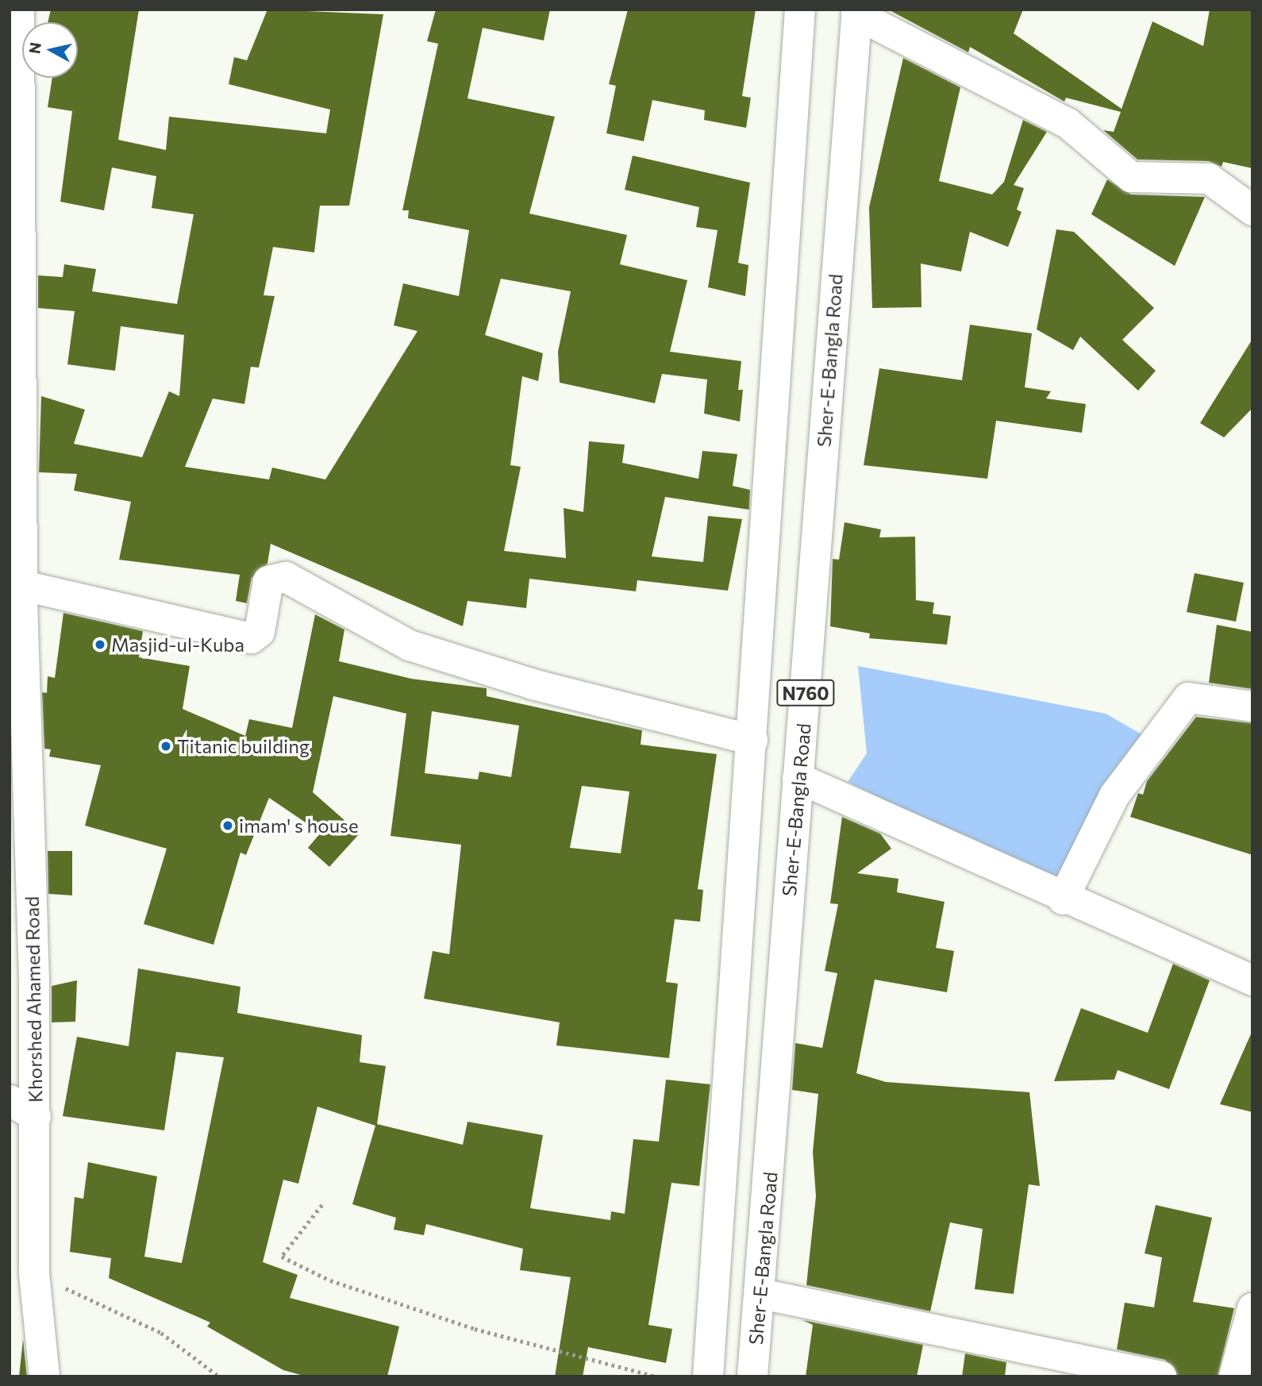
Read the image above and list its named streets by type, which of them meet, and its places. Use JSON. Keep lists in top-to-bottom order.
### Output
{
  "streets": {
    "main road": ["Sher-E-Bangla Road", "N760", "Khorshed Ahamed Road"]
  },
  "places": ["Masjid-ul-Kuba", "Titanic building", "imam' s house"],
  "north": "left"
}
